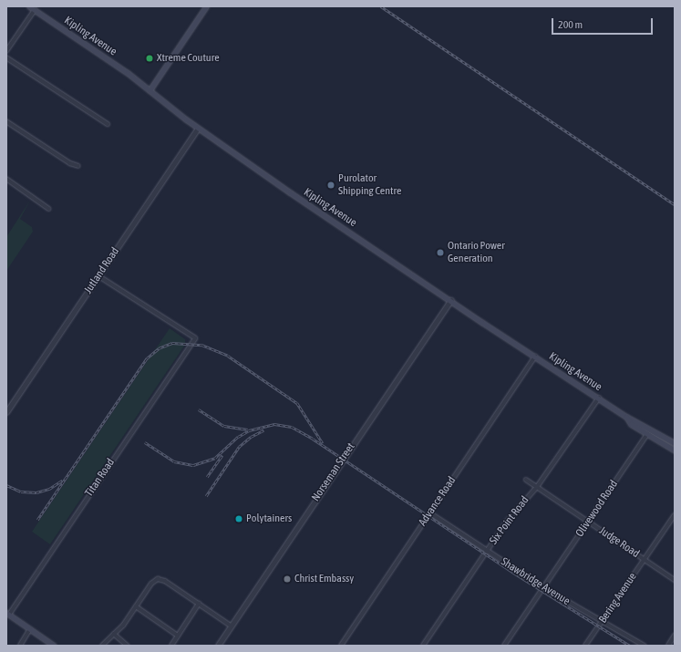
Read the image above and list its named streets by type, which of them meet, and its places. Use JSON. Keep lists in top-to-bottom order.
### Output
{
  "streets": {
    "main road": ["Kipling Avenue"],
    "street": [
      "Jutland Road",
      "Norseman Street",
      "Titan Road",
      "Advance Road",
      "Olivewood Road",
      "Six Point Road",
      "Judge Road",
      "Shawbridge Avenue",
      "Bering Avenue"
    ]
  },
  "crossings": [
    ["Kipling Avenue", "Jutland Road"],
    ["Kipling Avenue", "Norseman Street"],
    ["Kipling Avenue", "Advance Road"],
    ["Kipling Avenue", "Olivewood Road"],
    ["Kipling Avenue", "Six Point Road"],
    ["Jutland Road", "Titan Road"],
    ["Advance Road", "Shawbridge Avenue"],
    ["Olivewood Road", "Judge Road"],
    ["Olivewood Road", "Shawbridge Avenue"],
    ["Six Point Road", "Judge Road"],
    ["Six Point Road", "Shawbridge Avenue"],
    ["Judge Road", "Bering Avenue"],
    ["Shawbridge Avenue", "Bering Avenue"]
  ],
  "places": [
    "Xtreme Couture",
    "Purolator Shipping Centre",
    "Ontario Power Generation",
    "Polytainers",
    "Christ Embassy"
  ],
  "scale_bar": "200 m"
}
